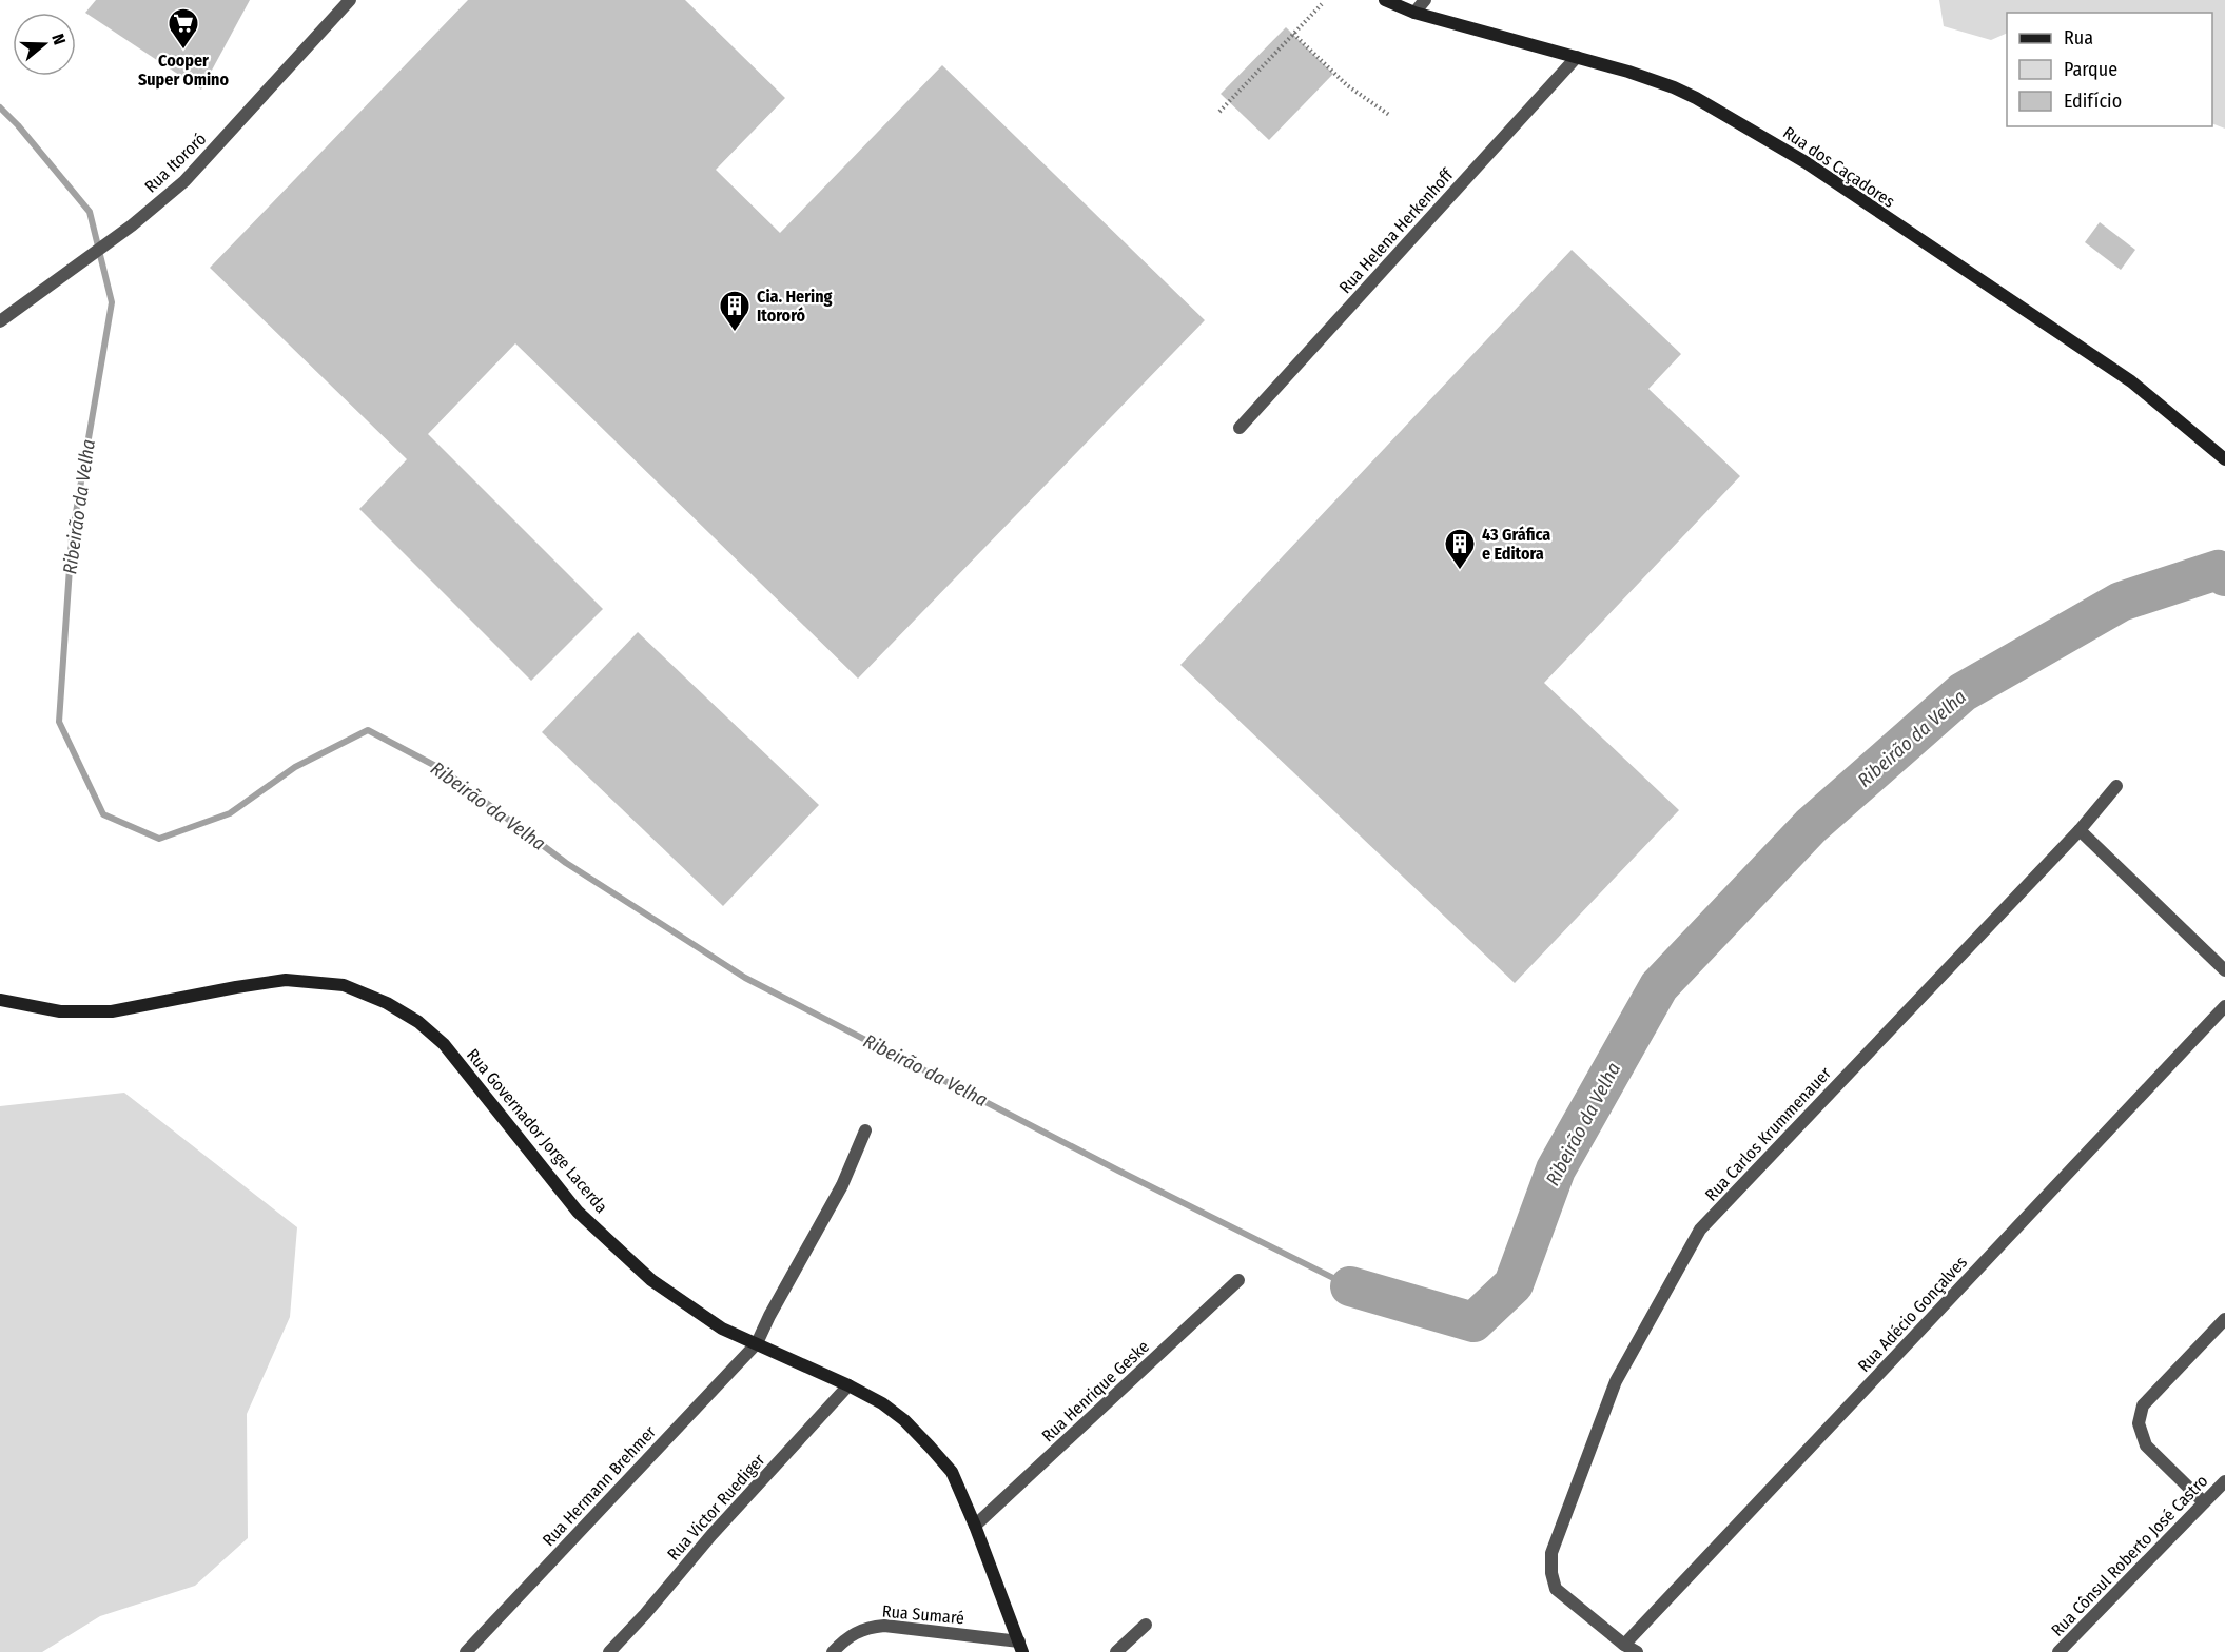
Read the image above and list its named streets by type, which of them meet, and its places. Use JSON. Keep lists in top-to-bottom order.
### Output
{
  "streets": {
    "main road": ["Rua dos Caçadores", "Rua Governador Jorge Lacerda"],
    "street": [
      "Rua Itororó",
      "Rua Helena Herkenhoff",
      "Rua Carlos Krummenauer",
      "Rua Adécio Gonçalves",
      "Rua Henrique Geske",
      "Rua Hermann Brehmer",
      "Rua Victor Ruediger",
      "Rua Cônsul Roberto José Castro",
      "Rua Sumaré"
    ]
  },
  "crossings": [
    ["Rua dos Caçadores", "Rua Helena Herkenhoff"],
    ["Rua Governador Jorge Lacerda", "Rua Henrique Geske"],
    ["Rua Governador Jorge Lacerda", "Rua Hermann Brehmer"],
    ["Rua Governador Jorge Lacerda", "Rua Victor Ruediger"],
    ["Rua Governador Jorge Lacerda", "Rua Sumaré"],
    ["Rua Carlos Krummenauer", "Rua Adécio Gonçalves"]
  ],
  "water": ["Ribeirão da Velha"],
  "places": {
    "supermarket": ["Cooper Super Omino"],
    "building": ["Cia. Hering Itororó", "43 Gráfica e Editora"]
  },
  "legend": ["Rua", "Parque", "Edifício"],
  "north": "right"
}
